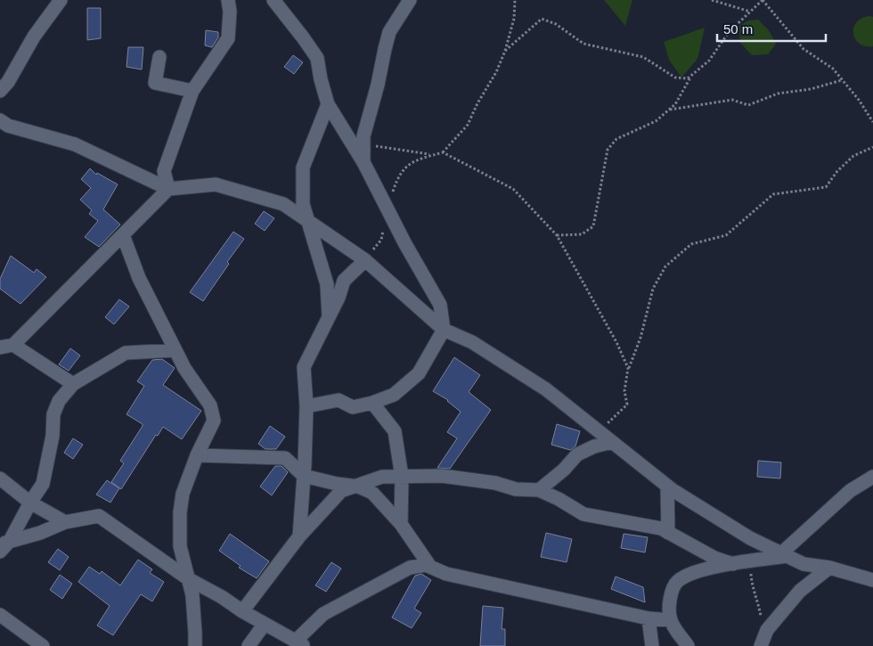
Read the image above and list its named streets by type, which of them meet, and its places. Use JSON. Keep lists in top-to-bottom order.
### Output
{
  "scale_bar": "50 m"
}
